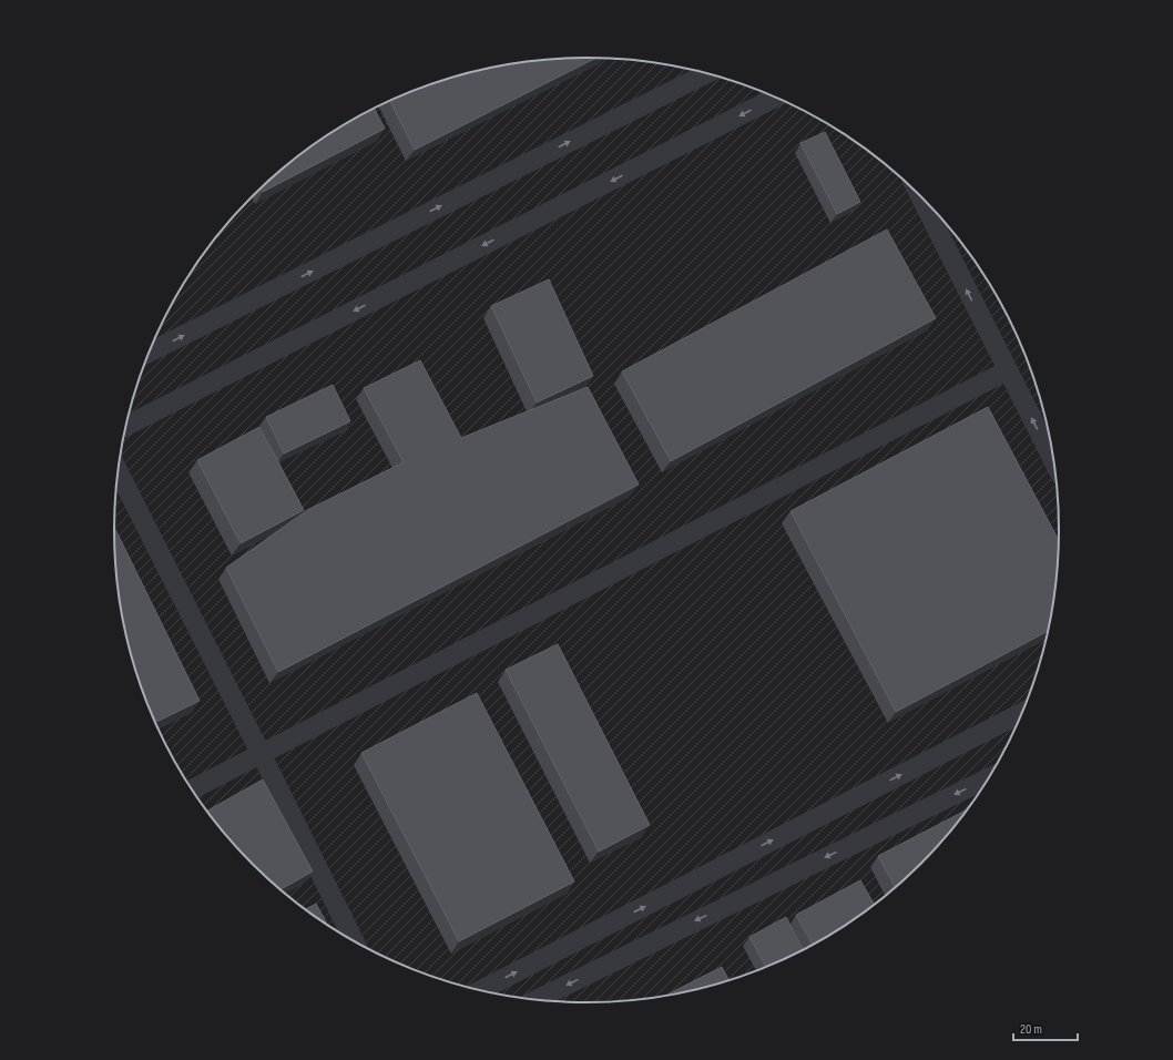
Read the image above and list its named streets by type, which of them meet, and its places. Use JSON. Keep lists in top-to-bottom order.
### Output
{
  "scale_bar": "20 m"
}
